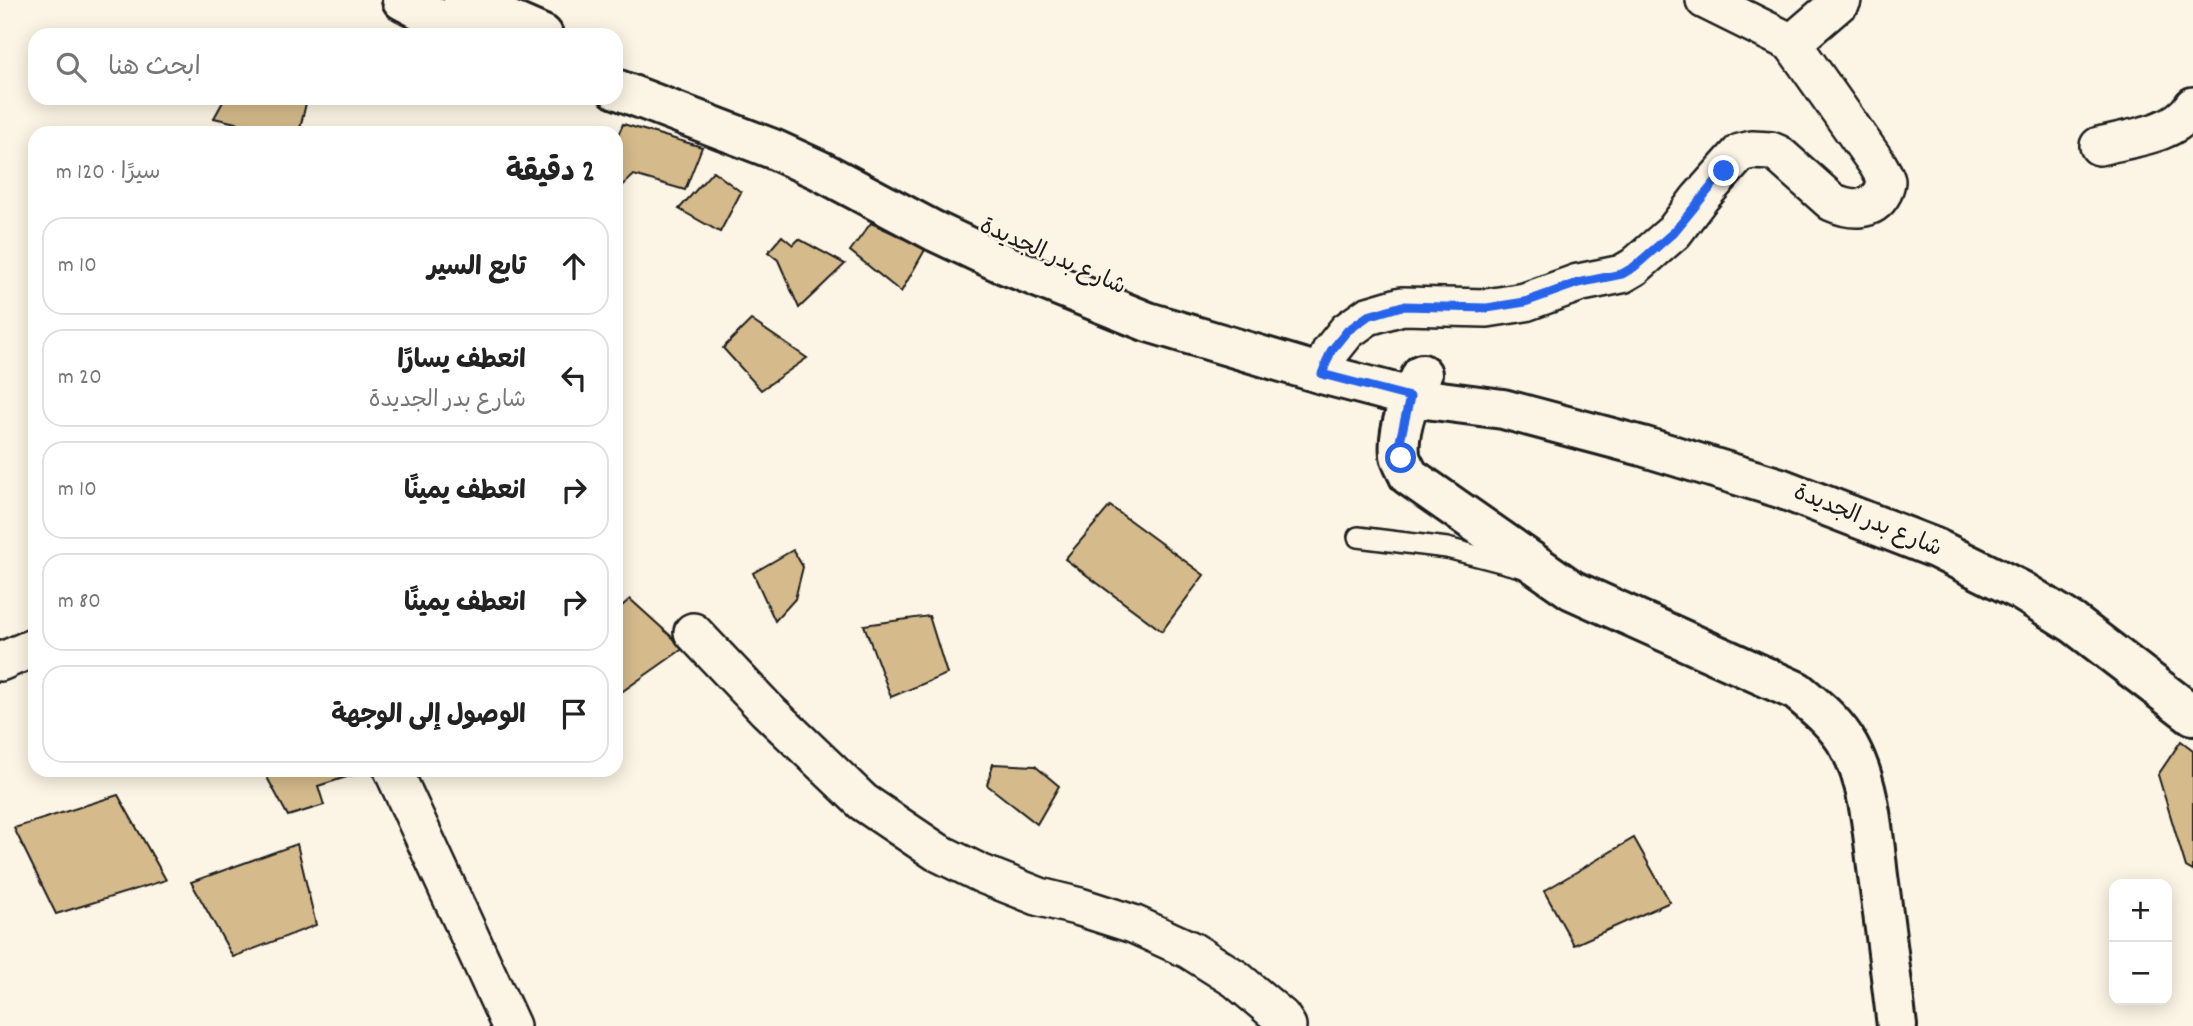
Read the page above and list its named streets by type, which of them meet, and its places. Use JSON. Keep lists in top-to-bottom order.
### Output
{
  "streets": {
    "main road": ["شارع بدر الجديدة"]
  },
  "page": {
    "search": "ابحث هنا",
    "heading": ["2 دقيقة", "سيرًا · 120 m"],
    "list": [
      ["تابع السير", "10 m"],
      ["انعطف يسارًا", "شارع بدر الجديدة", "20 m"],
      ["انعطف يمينًا", "10 m"],
      ["انعطف يمينًا", "80 m"],
      "الوصول إلى الوجهة"
    ],
    "map_buttons": ["+", "−"]
  }
}
